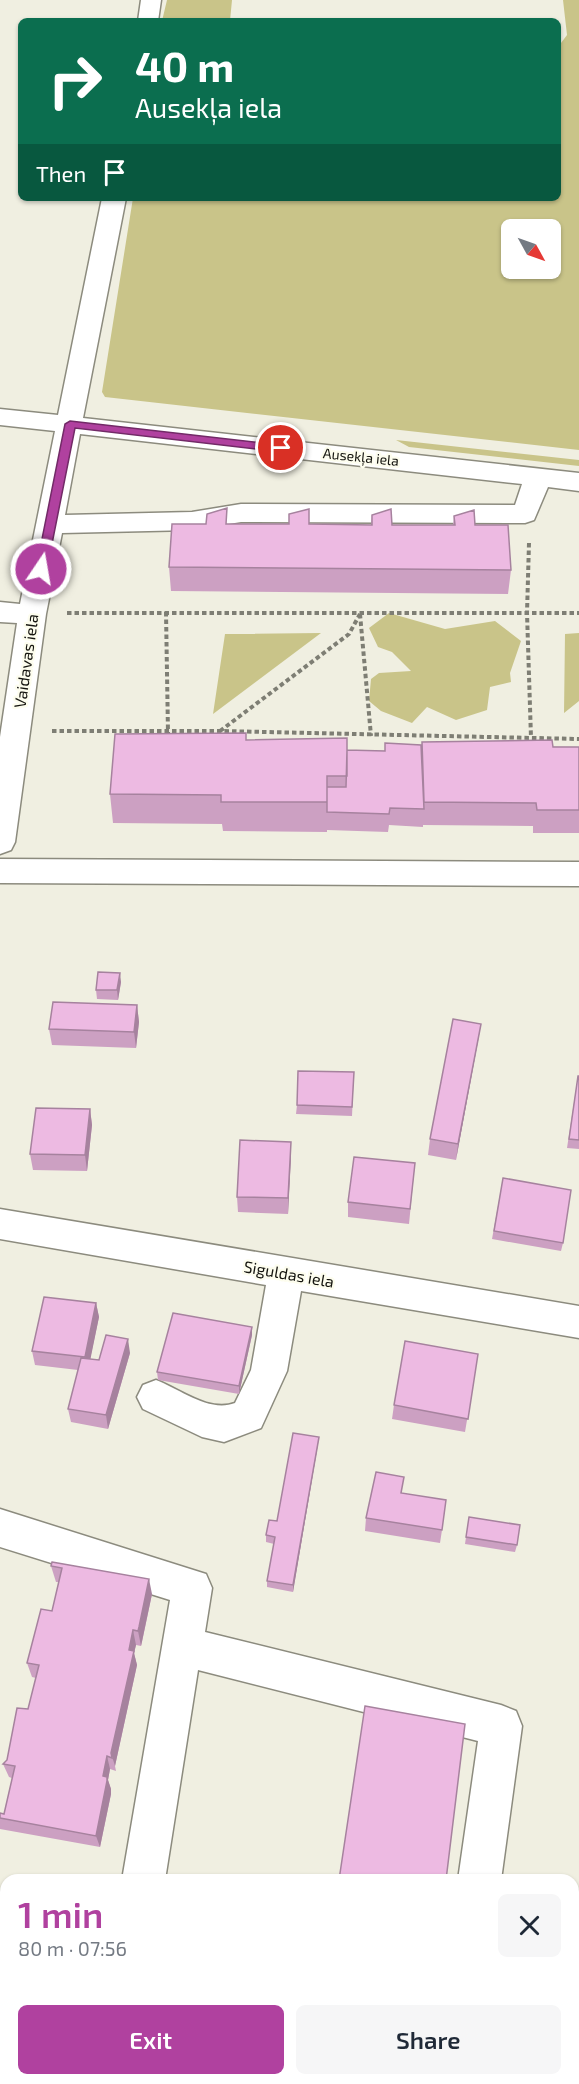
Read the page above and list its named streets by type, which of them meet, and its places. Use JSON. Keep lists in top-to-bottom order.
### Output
{
  "streets": {
    "street": ["Ausekļa iela", "Vaidavas iela", "Siguldas iela"]
  },
  "crossings": [
    ["Ausekļa iela", "Vaidavas iela"]
  ],
  "north": "bottom right",
  "page": {
    "turn": ["40 m", "Ausekļa iela"],
    "then": "Then",
    "heading": ["1 min", "80 m · 07:56"],
    "buttons": ["Exit", "Share"]
  }
}
